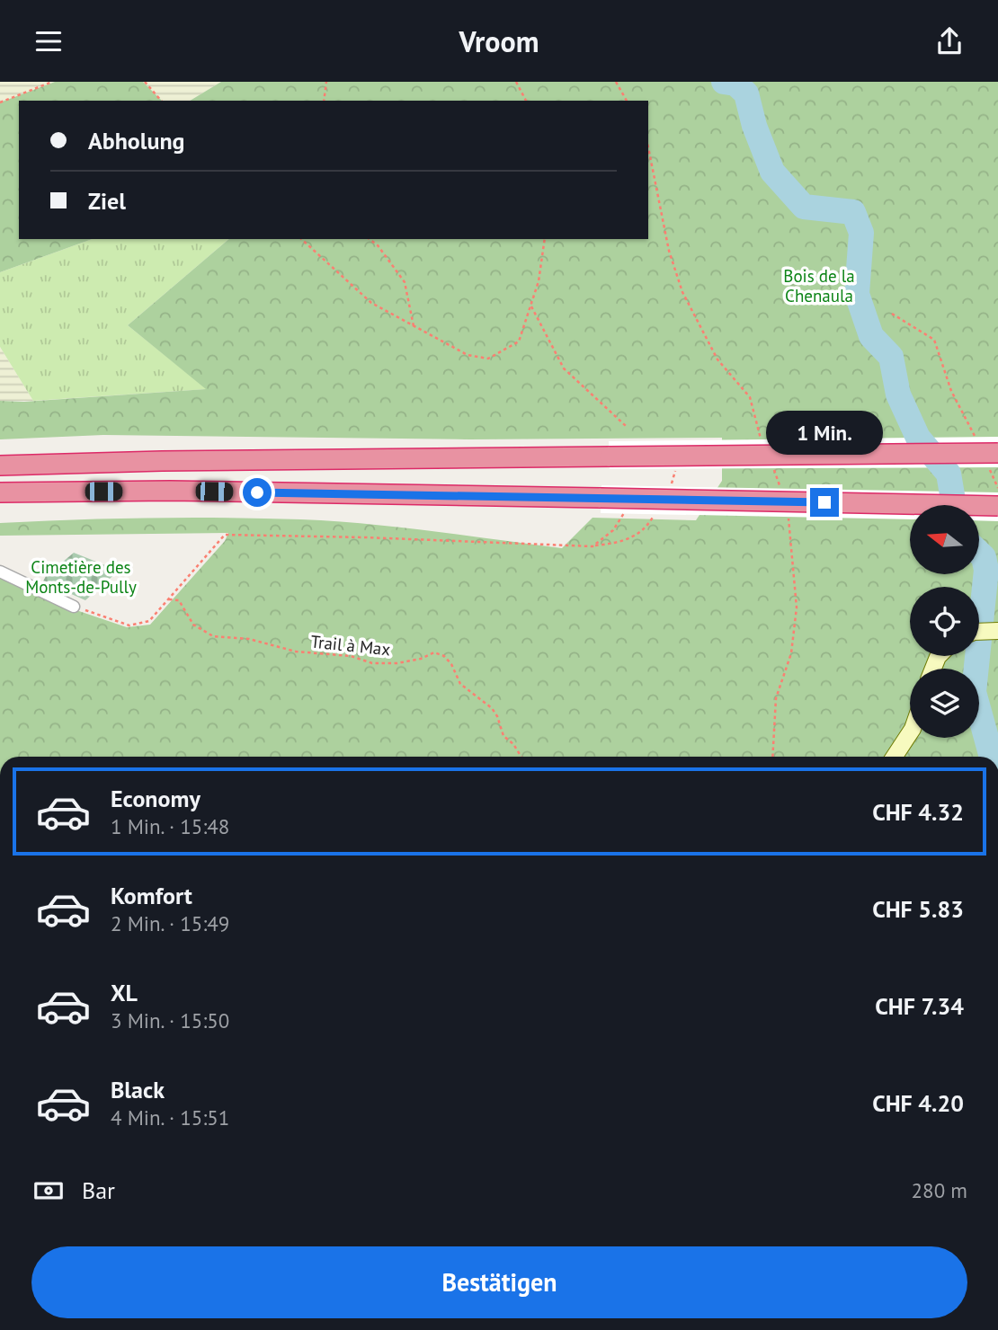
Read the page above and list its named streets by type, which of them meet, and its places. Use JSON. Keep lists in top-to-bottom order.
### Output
{
  "streets": {
    "path": ["Trail à Max"]
  },
  "parks": ["Bois de la Chenaula", "Cimetière des Monts-de-Pully"],
  "north": "left",
  "page": {
    "header": "Vroom",
    "banner": ["Abholung", "Ziel"],
    "bubble": "1 Min.",
    "list": [
      {
        "name": "Economy",
        "note": "1 Min. · 15:48",
        "value": "CHF 4.32"
      },
      {
        "name": "Komfort",
        "note": "2 Min. · 15:49",
        "value": "CHF 5.83"
      },
      {
        "name": "XL",
        "note": "3 Min. · 15:50",
        "value": "CHF 7.34"
      },
      {
        "name": "Black",
        "note": "4 Min. · 15:51",
        "value": "CHF 4.20"
      }
    ],
    "pay": ["Bar", "280 m"],
    "buttons": "Bestätigen"
  }
}
